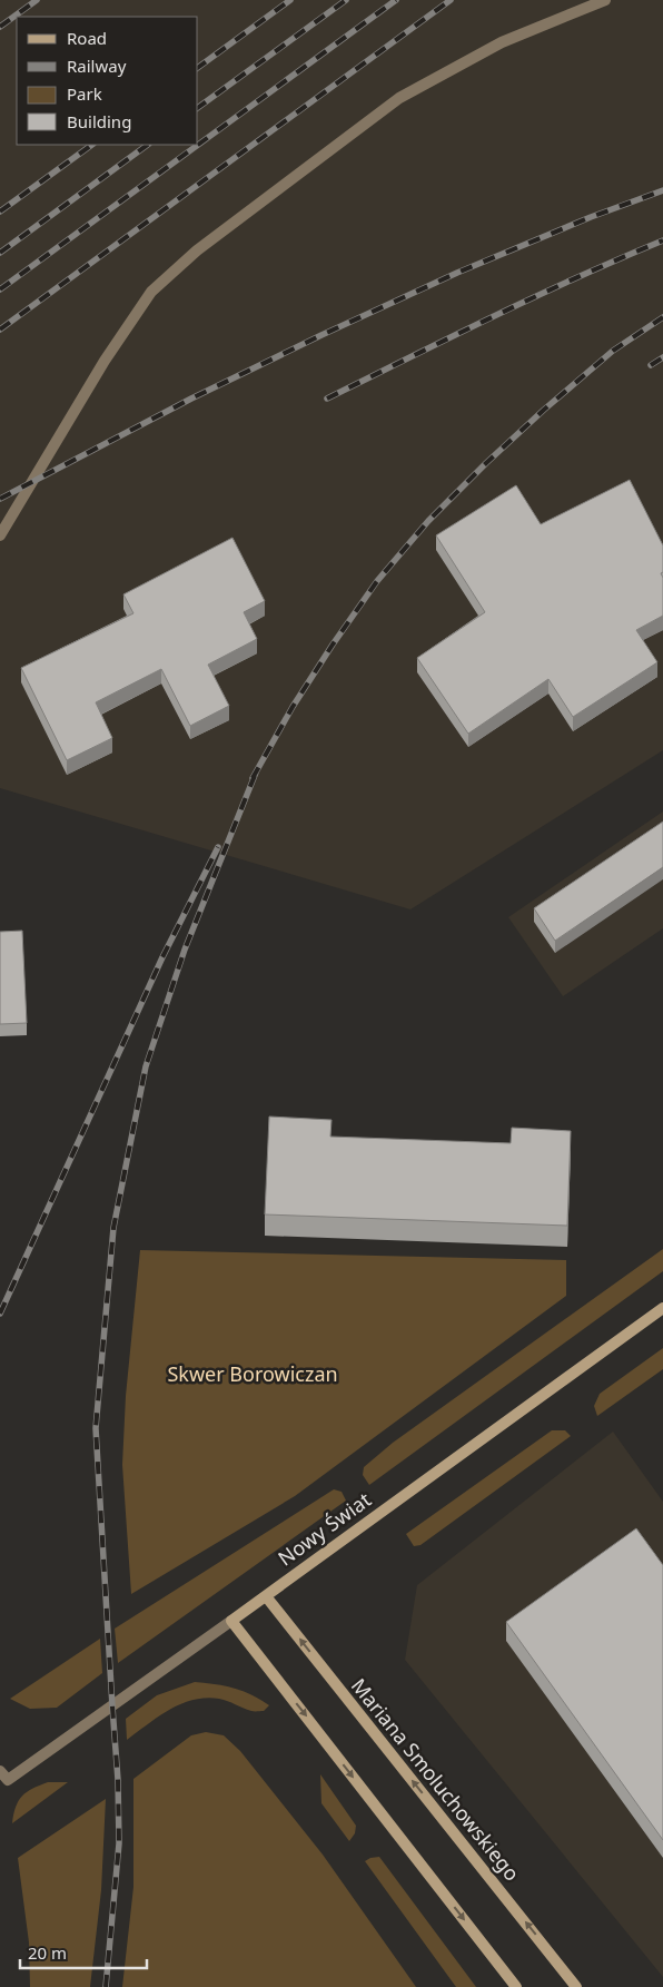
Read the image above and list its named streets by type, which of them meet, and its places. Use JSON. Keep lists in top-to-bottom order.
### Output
{
  "streets": {
    "street": ["Nowy Świat", "Mariana Smoluchowskiego"]
  },
  "crossings": [
    ["Nowy Świat", "Mariana Smoluchowskiego"]
  ],
  "parks": ["Skwer Borowiczan"],
  "legend": [
    "Road",
    "Railway",
    "Park",
    "Building"
  ],
  "scale_bar": "20 m"
}
